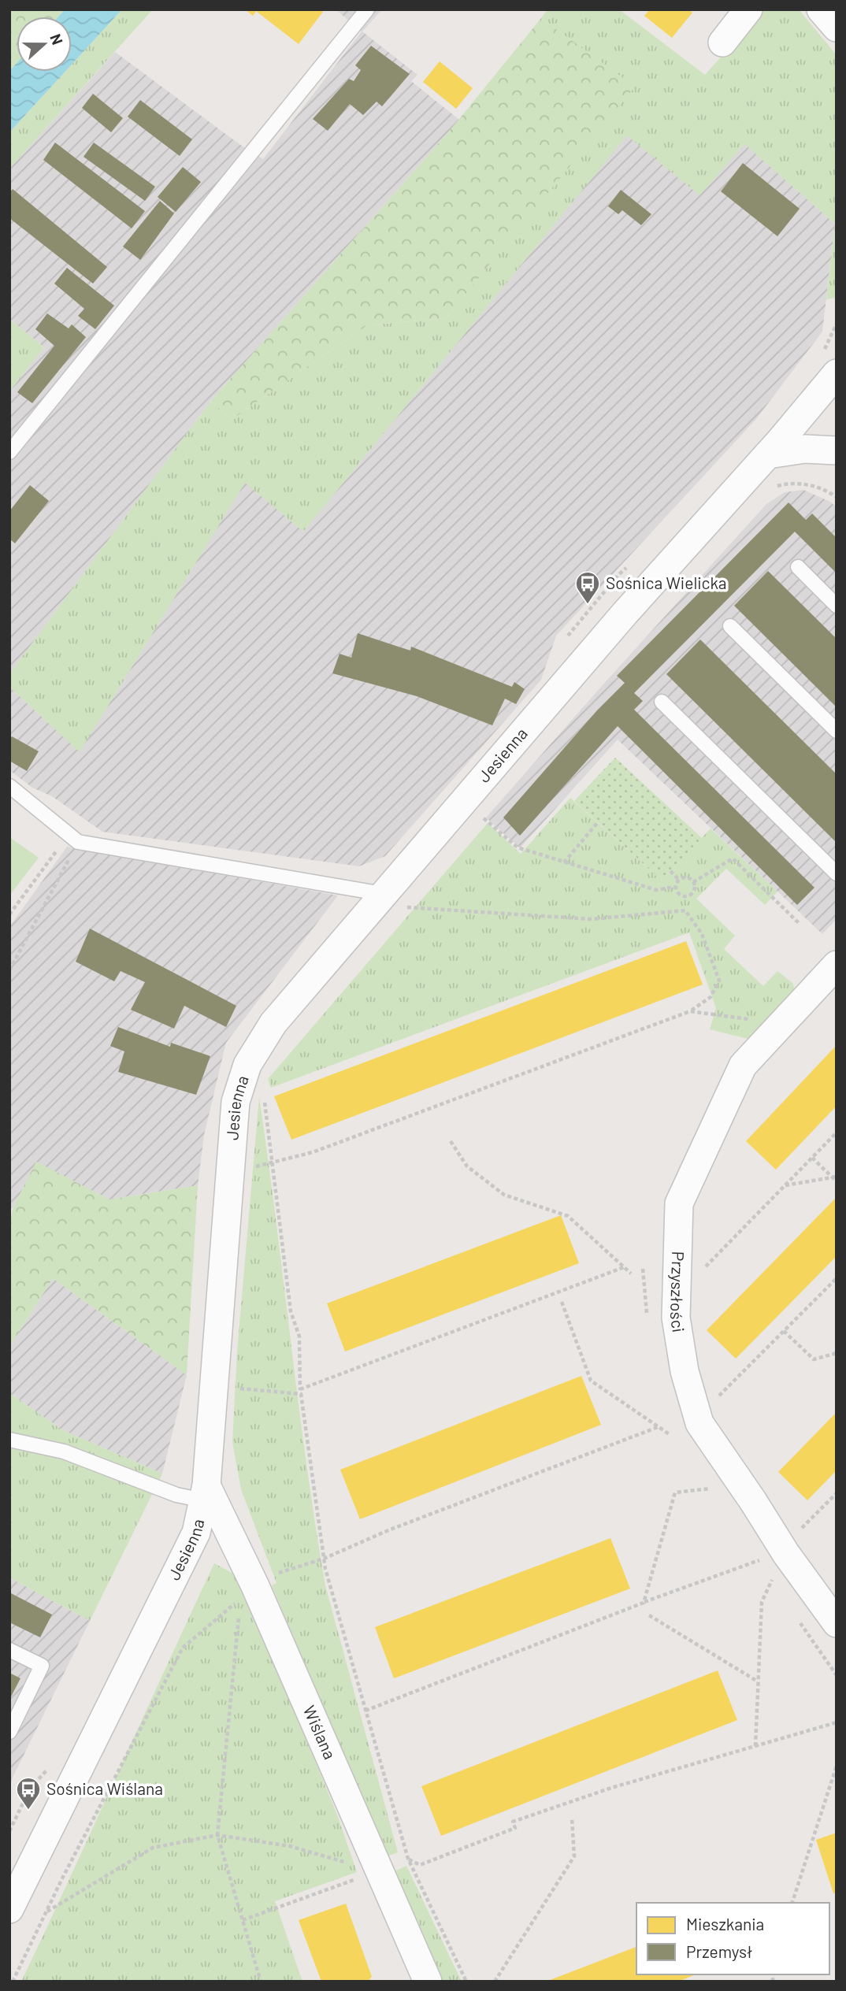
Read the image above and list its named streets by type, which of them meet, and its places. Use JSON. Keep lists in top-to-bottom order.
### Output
{
  "streets": {
    "street": ["Jesienna", "Przyszłości", "Wiślana"]
  },
  "crossings": [
    ["Jesienna", "Wiślana"]
  ],
  "places": {
    "bus stop": ["Sośnica Wielicka", "Sośnica Wiślana"]
  },
  "legend": ["Mieszkania", "Przemysł"],
  "north": "right"
}
